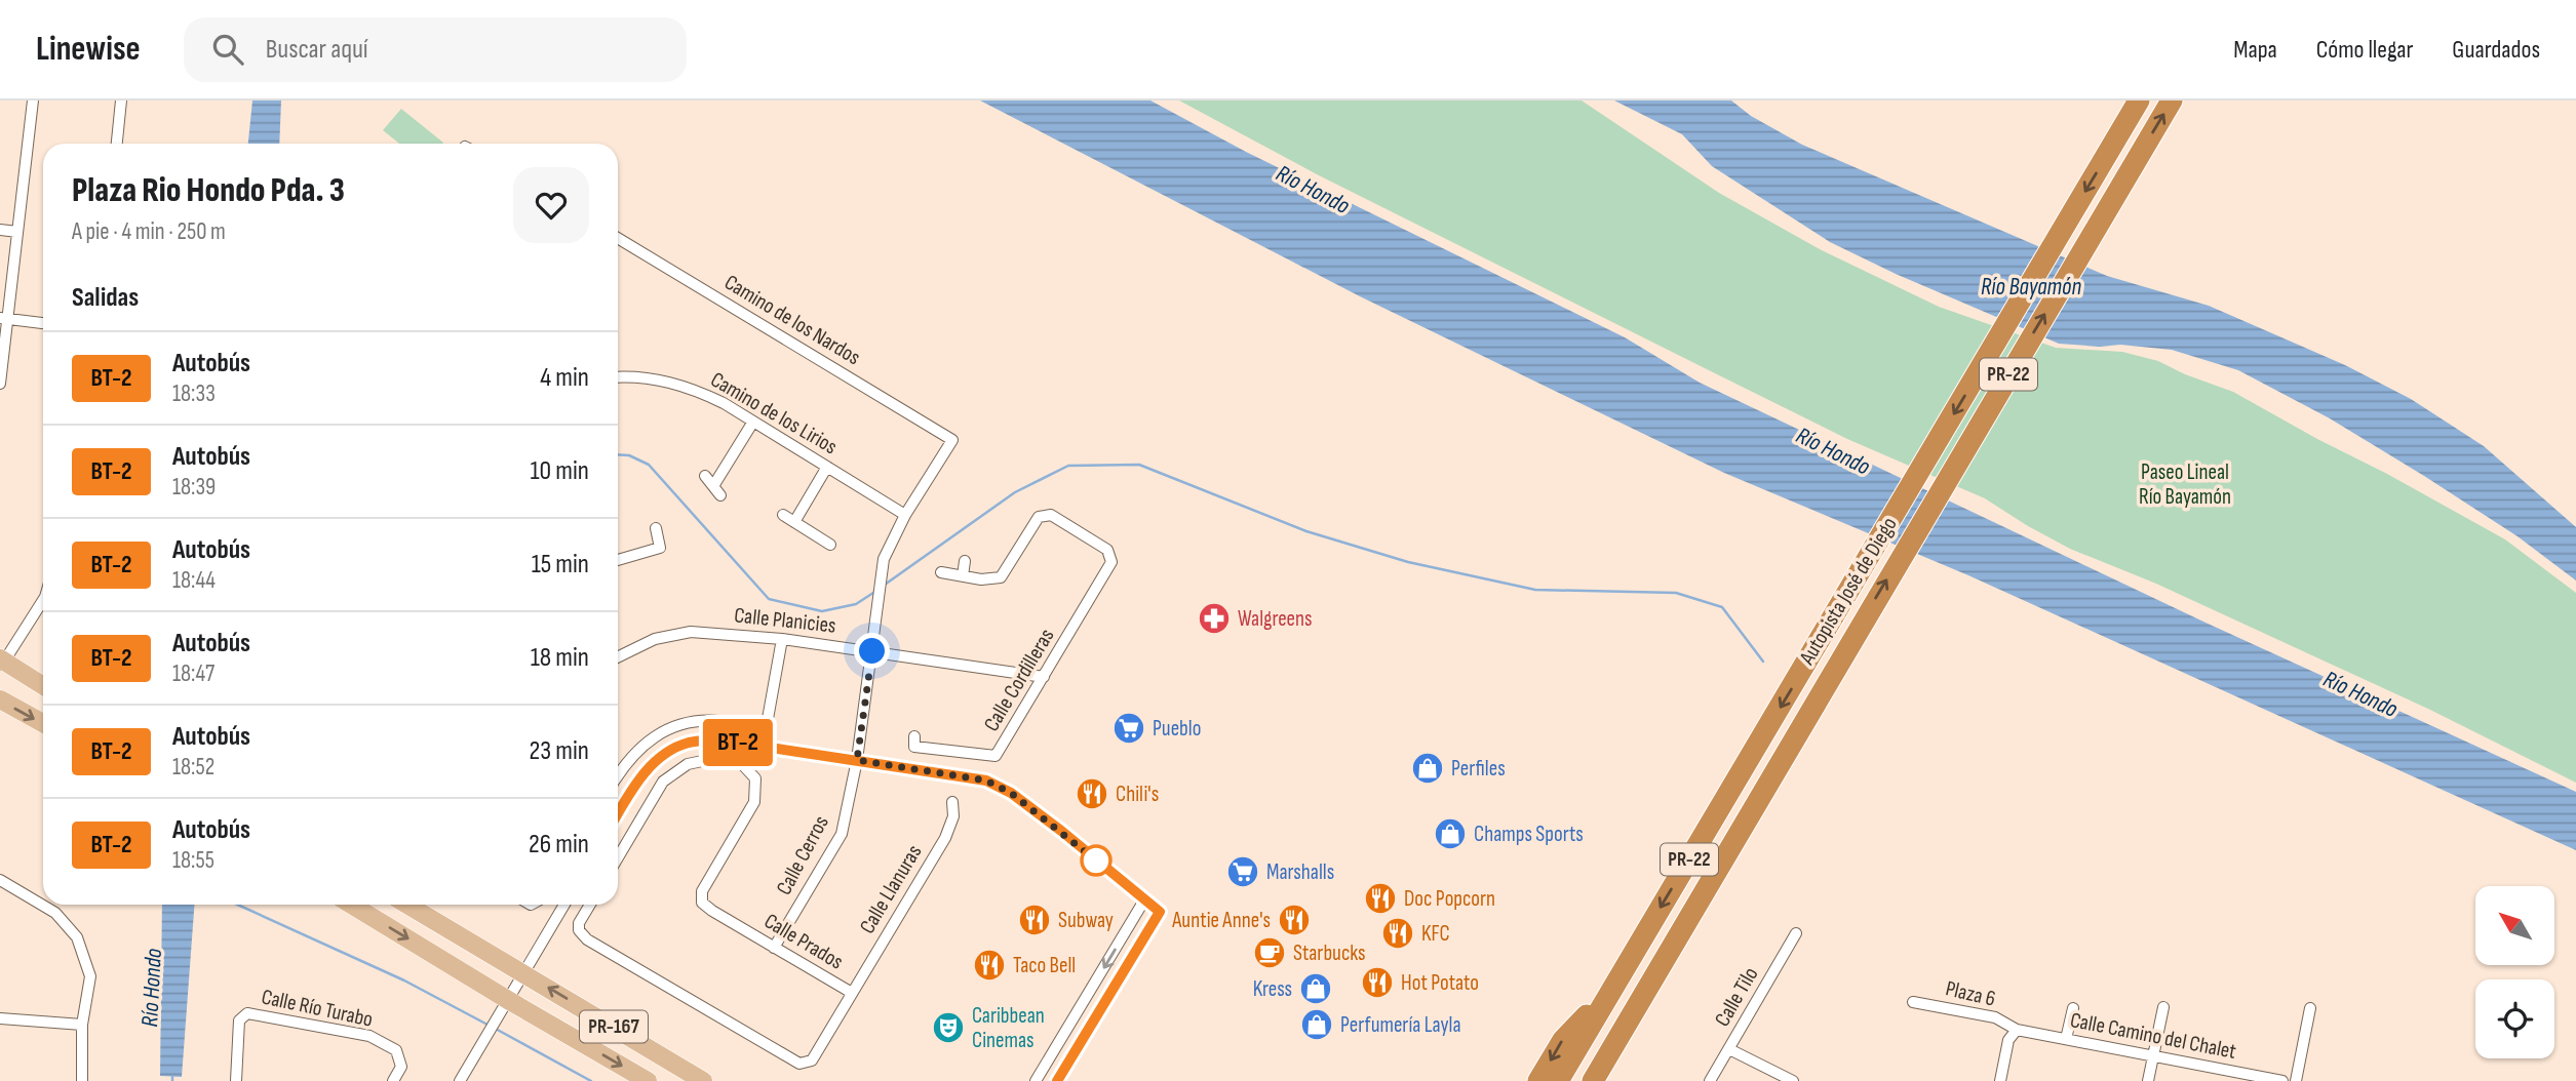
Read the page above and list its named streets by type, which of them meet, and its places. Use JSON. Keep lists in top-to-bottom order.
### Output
{
  "streets": {
    "highway": ["PR-22", "Autopista José de Diego"],
    "main road": ["PR-167"],
    "street": [
      "Camino de los Nardos",
      "Camino de los Lirios",
      "Calle Planicies",
      "Calle Cordilleras",
      "Calle Cerros",
      "Calle Llanuras",
      "Calle Prados",
      "Plaza 6",
      "Calle Tilo",
      "Calle Río Turabo",
      "Calle Camino del Chalet"
    ]
  },
  "crossings": [
    ["Camino de los Nardos", "Calle Cerros"],
    ["Camino de los Lirios", "Calle Cerros"],
    ["Calle Planicies", "Calle Cordilleras"],
    ["Calle Planicies", "Calle Cerros"],
    ["Calle Cerros", "Calle Prados"],
    ["Calle Llanuras", "Calle Prados"],
    ["Plaza 6", "Calle Camino del Chalet"]
  ],
  "water": ["Río Hondo", "Río Bayamón"],
  "parks": ["Paseo Lineal Río Bayamón"],
  "places": {
    "pharmacy": ["Walgreens"],
    "supermarket": ["Pueblo", "Marshalls"],
    "shop": [
      "Perfiles",
      "Champs Sports",
      "Kress",
      "Perfumería Layla"
    ],
    "restaurant": [
      "Chili's",
      "Doc Popcorn",
      "Subway",
      "Auntie Anne's",
      "KFC",
      "Taco Bell",
      "Hot Potato"
    ],
    "cafe": ["Starbucks"],
    "theatre": ["Caribbean Cinemas"]
  },
  "lines": ["bus line BT-2"],
  "north": "top left",
  "page": {
    "header": "Linewise",
    "search": "Buscar aquí",
    "nav": ["Mapa", "Cómo llegar", "Guardados"],
    "on_map": "BT-2",
    "heading": [
      ["Plaza Rio Hondo Pda. 3", "A pie · 4 min · 250 m"],
      "Salidas"
    ],
    "list": [
      {
        "mark": "BT-2",
        "name": "Autobús",
        "note": "18:33",
        "value": "4 min"
      },
      {
        "mark": "BT-2",
        "name": "Autobús",
        "note": "18:39",
        "value": "10 min"
      },
      {
        "mark": "BT-2",
        "name": "Autobús",
        "note": "18:44",
        "value": "15 min"
      },
      {
        "mark": "BT-2",
        "name": "Autobús",
        "note": "18:47",
        "value": "18 min"
      },
      {
        "mark": "BT-2",
        "name": "Autobús",
        "note": "18:52",
        "value": "23 min"
      },
      {
        "mark": "BT-2",
        "name": "Autobús",
        "note": "18:55",
        "value": "26 min"
      }
    ]
  }
}
